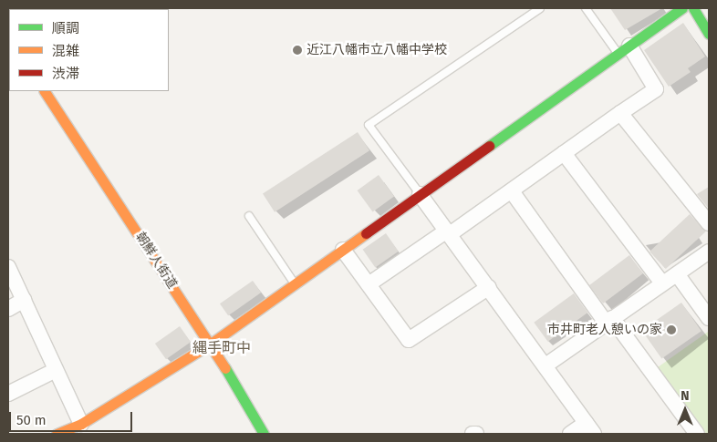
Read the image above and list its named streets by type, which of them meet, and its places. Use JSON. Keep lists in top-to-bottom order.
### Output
{
  "streets": {
    "street": ["朝鮮人街道"]
  },
  "districts": ["縄手町中"],
  "places": ["近江八幡市立八幡中学校", "市井町老人憩いの家"],
  "legend": ["順調", "混雑", "渋滞"],
  "scale_bar": "50 m",
  "north": "top"
}
